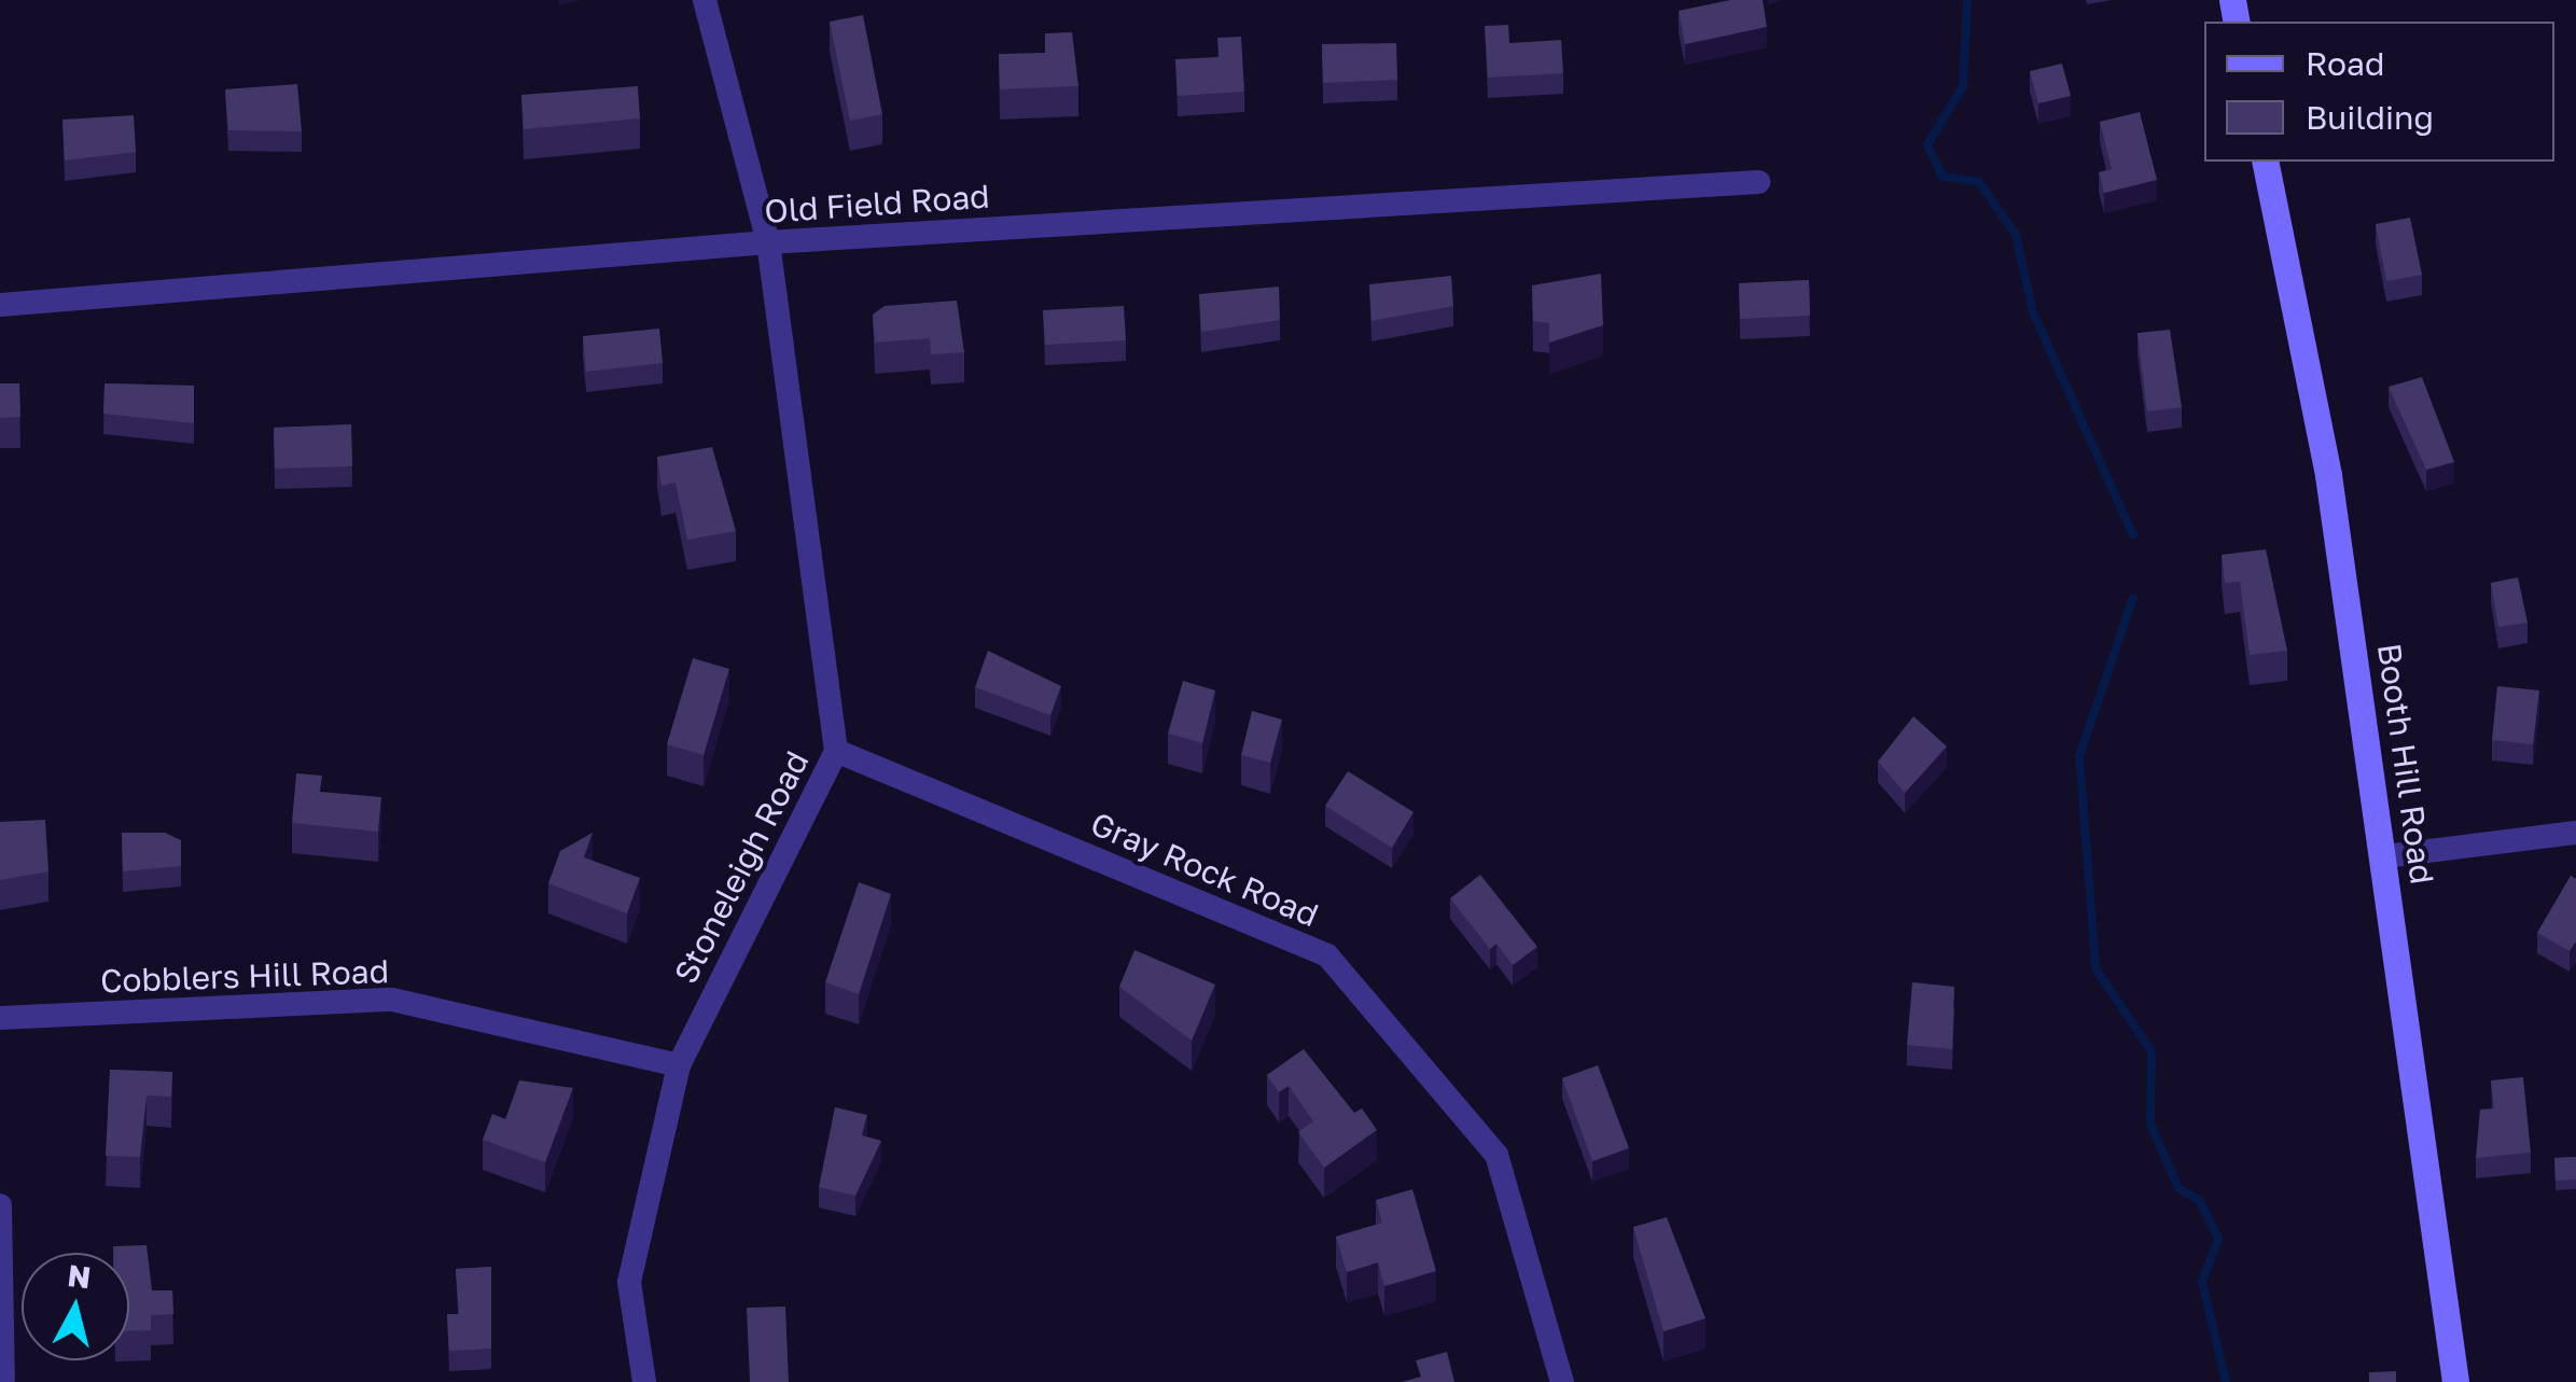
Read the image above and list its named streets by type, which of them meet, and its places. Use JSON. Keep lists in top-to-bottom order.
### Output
{
  "streets": {
    "street": [
      "Old Field Road",
      "Booth Hill Road",
      "Stoneleigh Road",
      "Gray Rock Road",
      "Cobblers Hill Road"
    ]
  },
  "crossings": [
    ["Old Field Road", "Stoneleigh Road"],
    ["Stoneleigh Road", "Gray Rock Road"],
    ["Stoneleigh Road", "Cobblers Hill Road"]
  ],
  "legend": ["Road", "Building"],
  "north": "top"
}
